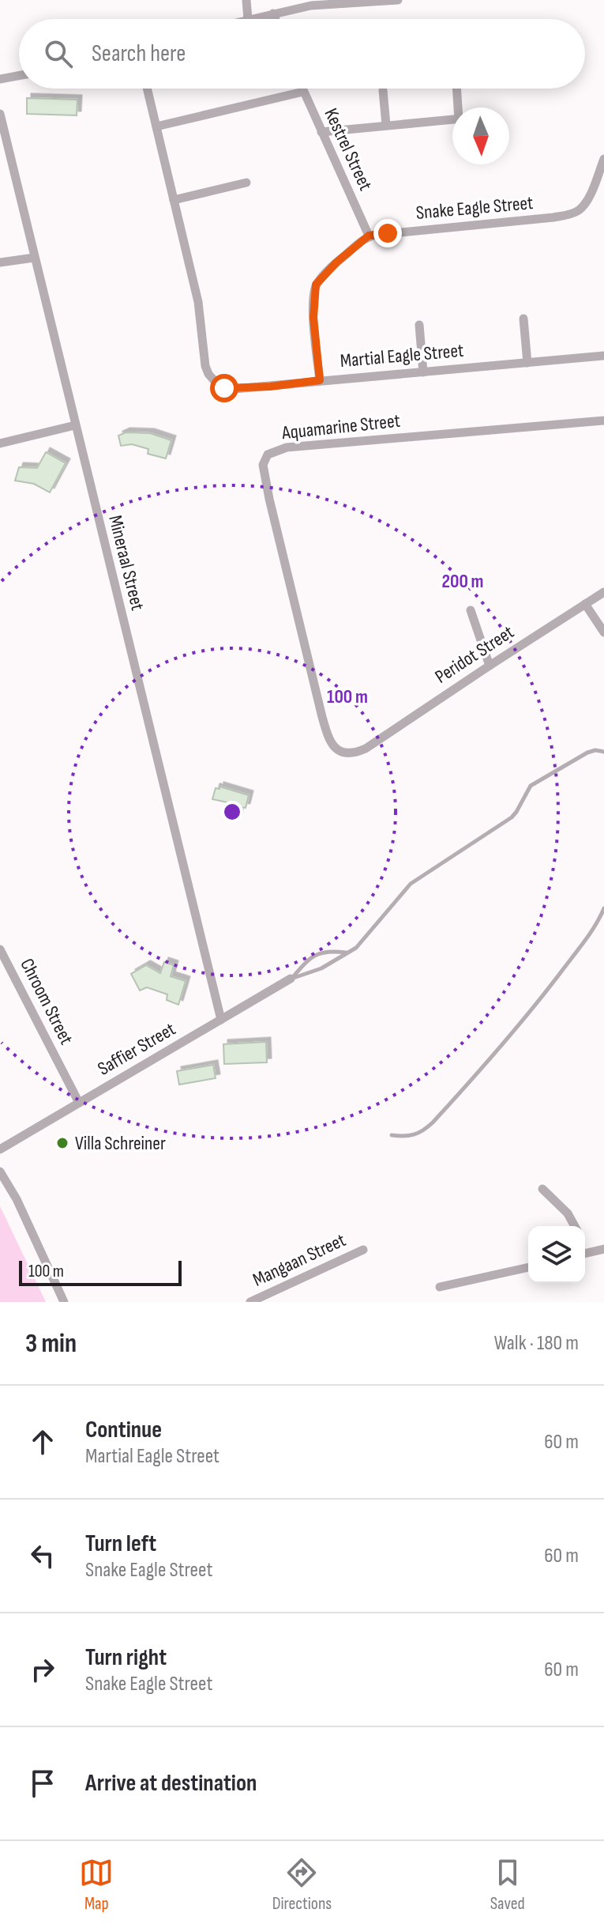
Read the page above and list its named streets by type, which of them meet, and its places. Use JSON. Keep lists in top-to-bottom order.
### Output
{
  "streets": {
    "street": [
      "Kestrel Street",
      "Snake Eagle Street",
      "Martial Eagle Street",
      "Aquamarine Street",
      "Mineraal Street",
      "Peridot Street",
      "Chroom Street",
      "Saffier Street",
      "Mangaan Street"
    ]
  },
  "crossings": [
    ["Kestrel Street", "Snake Eagle Street"],
    ["Aquamarine Street", "Peridot Street"],
    ["Mineraal Street", "Saffier Street"],
    ["Chroom Street", "Saffier Street"]
  ],
  "places": ["Villa Schreiner"],
  "scale_bar": "100 m",
  "north": "bottom",
  "page": {
    "search": "Search here",
    "scale": "100 m",
    "heading": ["3 min", "Walk · 180 m"],
    "list": [
      ["Continue", "Martial Eagle Street", "60 m"],
      ["Turn left", "Snake Eagle Street", "60 m"],
      ["Turn right", "Snake Eagle Street", "60 m"],
      "Arrive at destination"
    ],
    "nav": ["Map", "Directions", "Saved"]
  },
  "rings": ["200 m", "100 m"]
}
